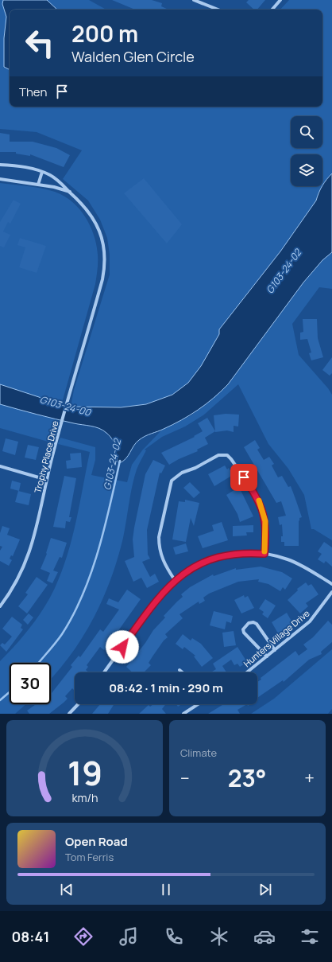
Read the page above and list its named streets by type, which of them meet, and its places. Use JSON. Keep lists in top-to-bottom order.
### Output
{
  "streets": {
    "street": ["Trophy Place Drive", "Hunters Village Drive"]
  },
  "water": ["G103-24-02", "G103-24-00"],
  "page": {
    "turn": ["200 m", "Walden Glen Circle"],
    "then": "Then",
    "limit": "30",
    "trip": "08:42 · 1 min · 290 m",
    "tile": "Climate",
    "heat": ["−", "23°", "+"],
    "song": ["Open Road", "Tom Ferris"],
    "tabs": "08:41",
    "gauge": ["19", "km/h"]
  }
}
